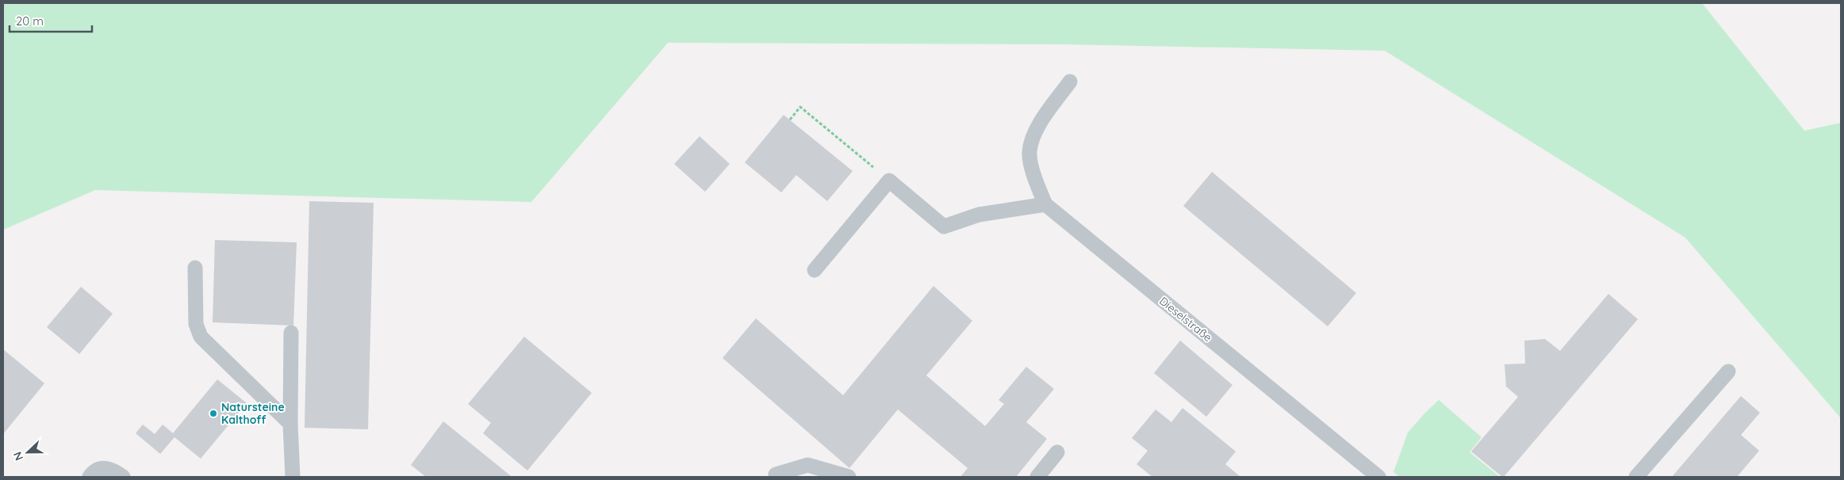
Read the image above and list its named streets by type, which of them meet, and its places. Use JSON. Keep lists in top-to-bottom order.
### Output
{
  "streets": {
    "lane": ["Dieselstraße"]
  },
  "places": ["Natursteine Kalthoff"],
  "scale_bar": "20 m",
  "north": "left"
}
